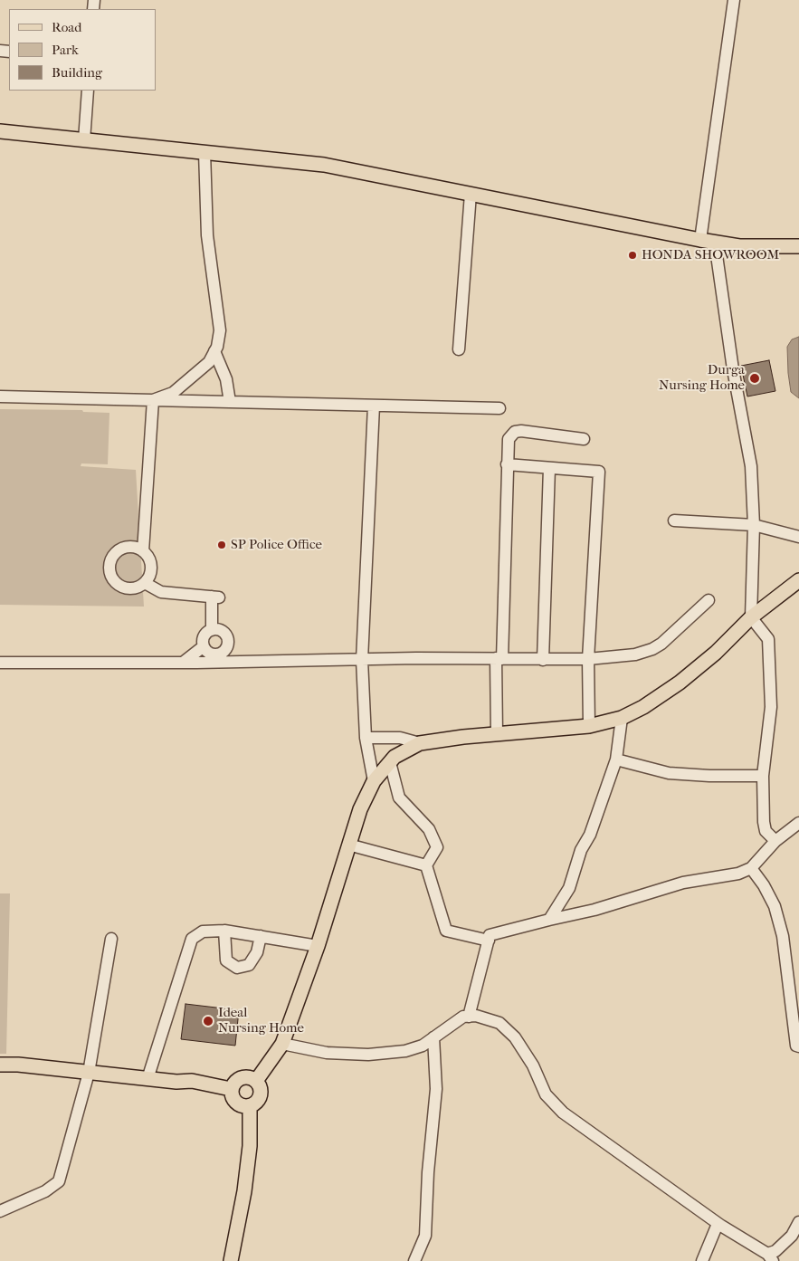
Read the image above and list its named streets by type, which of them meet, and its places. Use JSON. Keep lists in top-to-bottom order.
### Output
{
  "places": [
    "HONDA SHOWROOM",
    "Durga Nursing Home",
    "SP Police Office",
    "Ideal Nursing Home"
  ],
  "legend": ["Road", "Park", "Building"]
}
